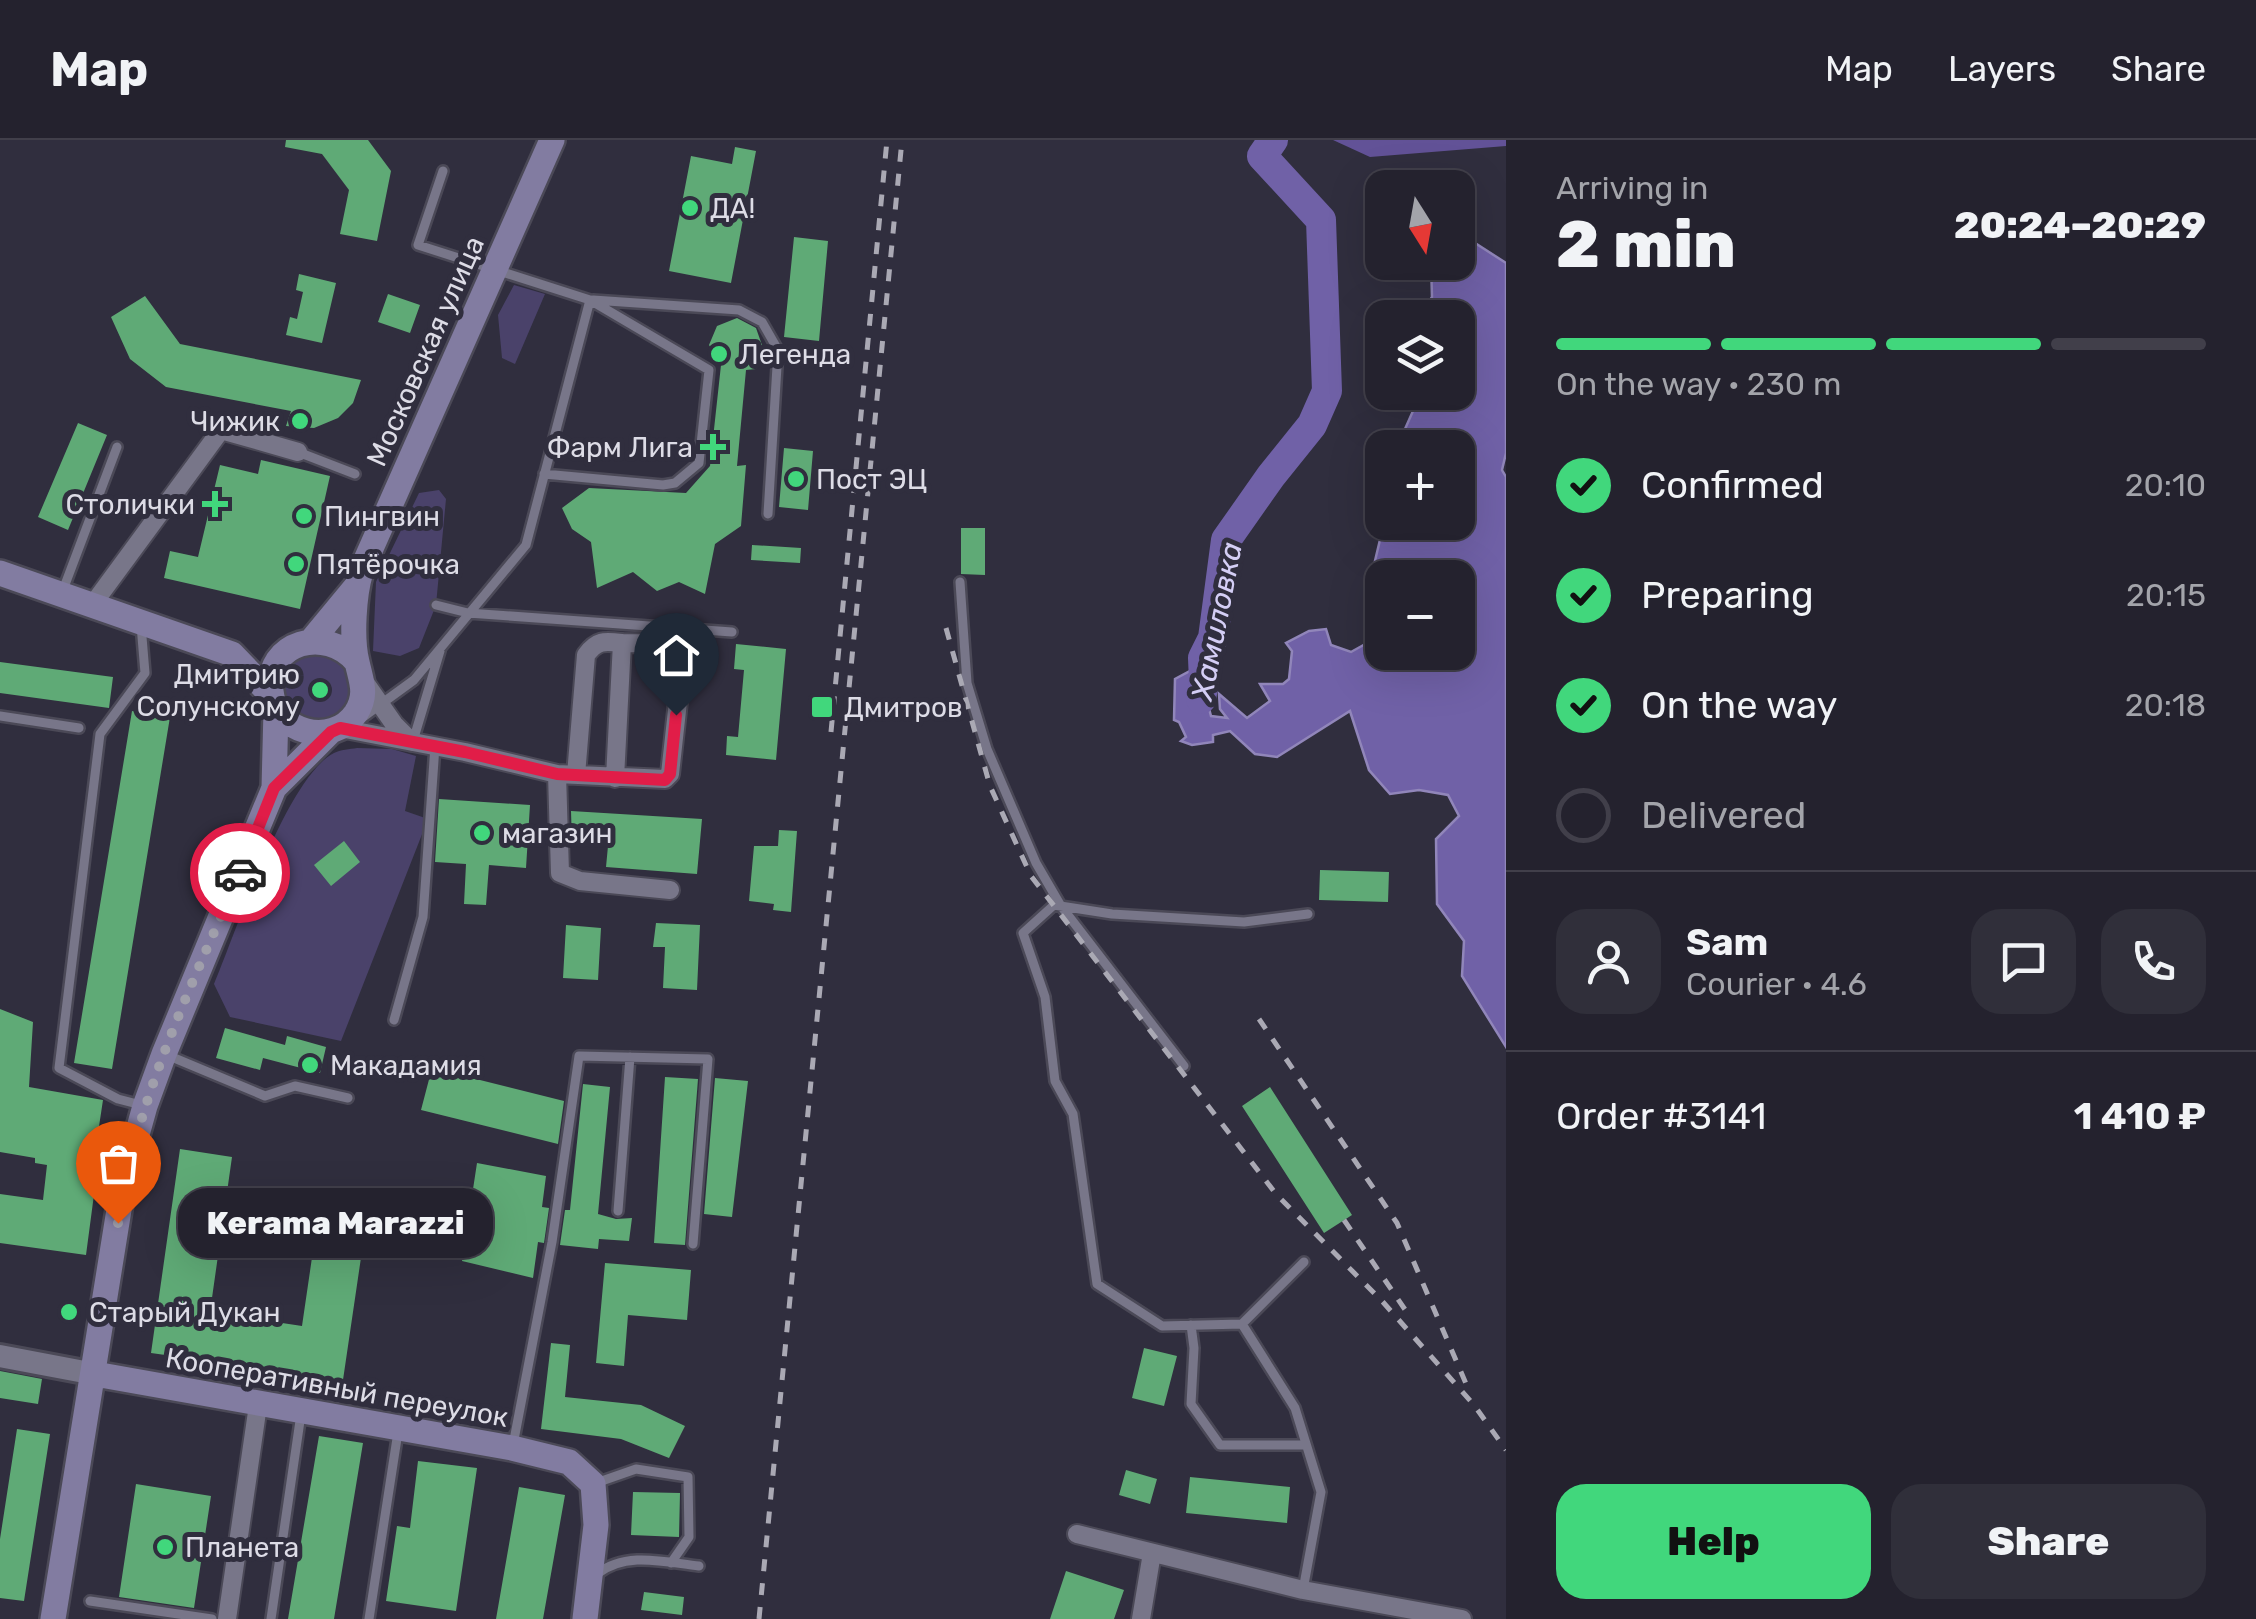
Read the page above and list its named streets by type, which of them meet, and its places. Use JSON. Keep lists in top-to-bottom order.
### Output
{
  "streets": {
    "main road": ["Московская улица", "Кооперативный переулок"]
  },
  "crossings": [
    ["Московская улица", "Кооперативный переулок"]
  ],
  "water": ["Хамиловка"],
  "places": {
    "other": [
      "ДА!",
      "Легенда",
      "Чижик",
      "Пост ЭЦ",
      "Пингвин",
      "Пятёрочка",
      "Дмитрию Солунскому",
      "магазин",
      "Макадамия",
      "Kerama Marazzi",
      "Старый Дукан",
      "Планета"
    ],
    "health": ["Фарм Лига", "Столички"],
    "transit": ["Дмитров"]
  },
  "north": "bottom",
  "page": {
    "header": "Map",
    "nav": ["Map", "Layers", "Share"],
    "heading": ["2 min", "Arriving in", "20:24–20:29"],
    "panel": [
      "Sam",
      "Courier · 4.6",
      "Order #3141",
      "1 410 ₽"
    ],
    "map_buttons": ["+", "−"],
    "bar": "On the way · 230 m",
    "list": [
      ["Confirmed", "20:10"],
      ["Preparing", "20:15"],
      ["On the way", "20:18"],
      "Delivered"
    ],
    "bubble": "Kerama Marazzi",
    "buttons": ["Help", "Share"]
  }
}
